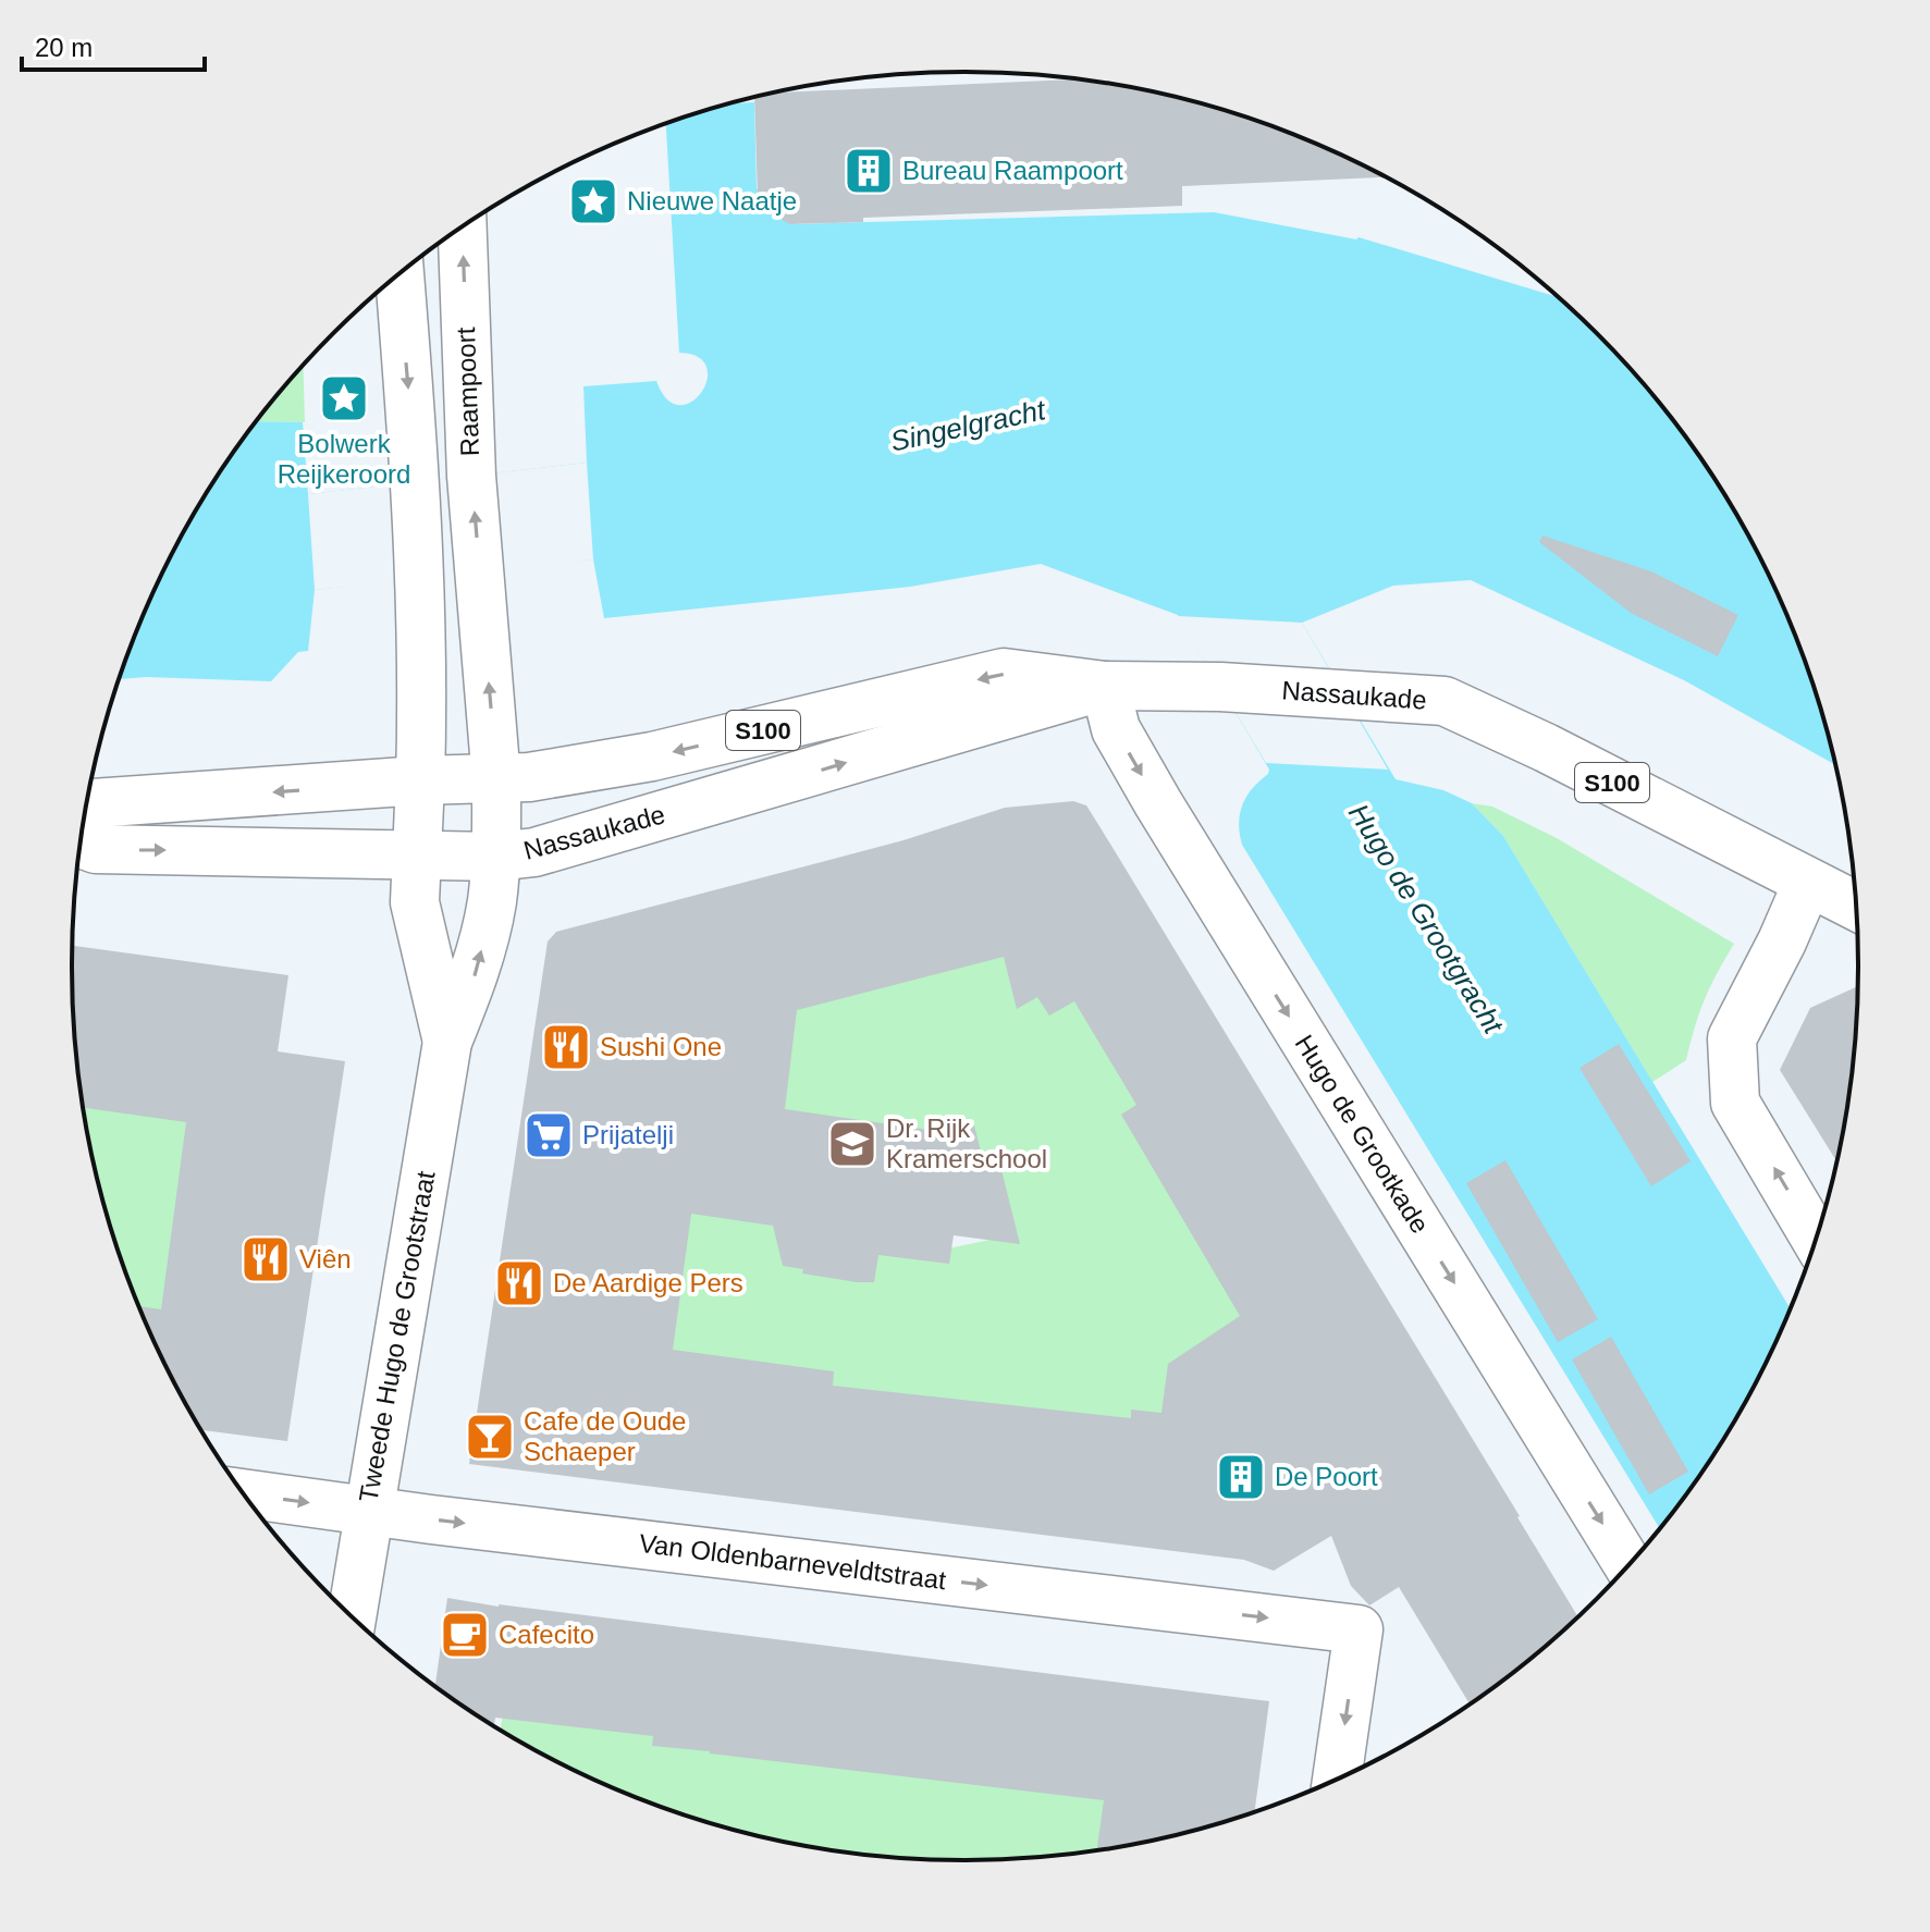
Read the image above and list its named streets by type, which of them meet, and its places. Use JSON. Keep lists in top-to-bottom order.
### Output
{
  "streets": {
    "main road": [
      "Raampoort",
      "Nassaukade",
      "S100",
      "Hugo de Grootkade",
      "Tweede Hugo de Grootstraat",
      "Van Oldenbarneveldtstraat"
    ]
  },
  "crossings": [
    ["Raampoort", "Tweede Hugo de Grootstraat"],
    ["Nassaukade", "Hugo de Grootkade"],
    ["Nassaukade", "Tweede Hugo de Grootstraat"],
    ["Tweede Hugo de Grootstraat", "Van Oldenbarneveldtstraat"]
  ],
  "one_way": ["Raampoort", "Hugo de Grootkade", "Van Oldenbarneveldtstraat"],
  "water": ["Singelgracht", "Hugo de Grootgracht"],
  "places": {
    "building": ["Bureau Raampoort", "De Poort"],
    "place": ["Nieuwe Naatje", "Bolwerk Reijkeroord"],
    "restaurant": ["Sushi One", "Viên", "De Aardige Pers"],
    "supermarket": ["Prijatelji"],
    "school or university": ["Dr. Rijk Kramerschool"],
    "bar": ["Cafe de Oude Schaeper"],
    "cafe": ["Cafecito"]
  },
  "scale_bar": "20 m"
}
